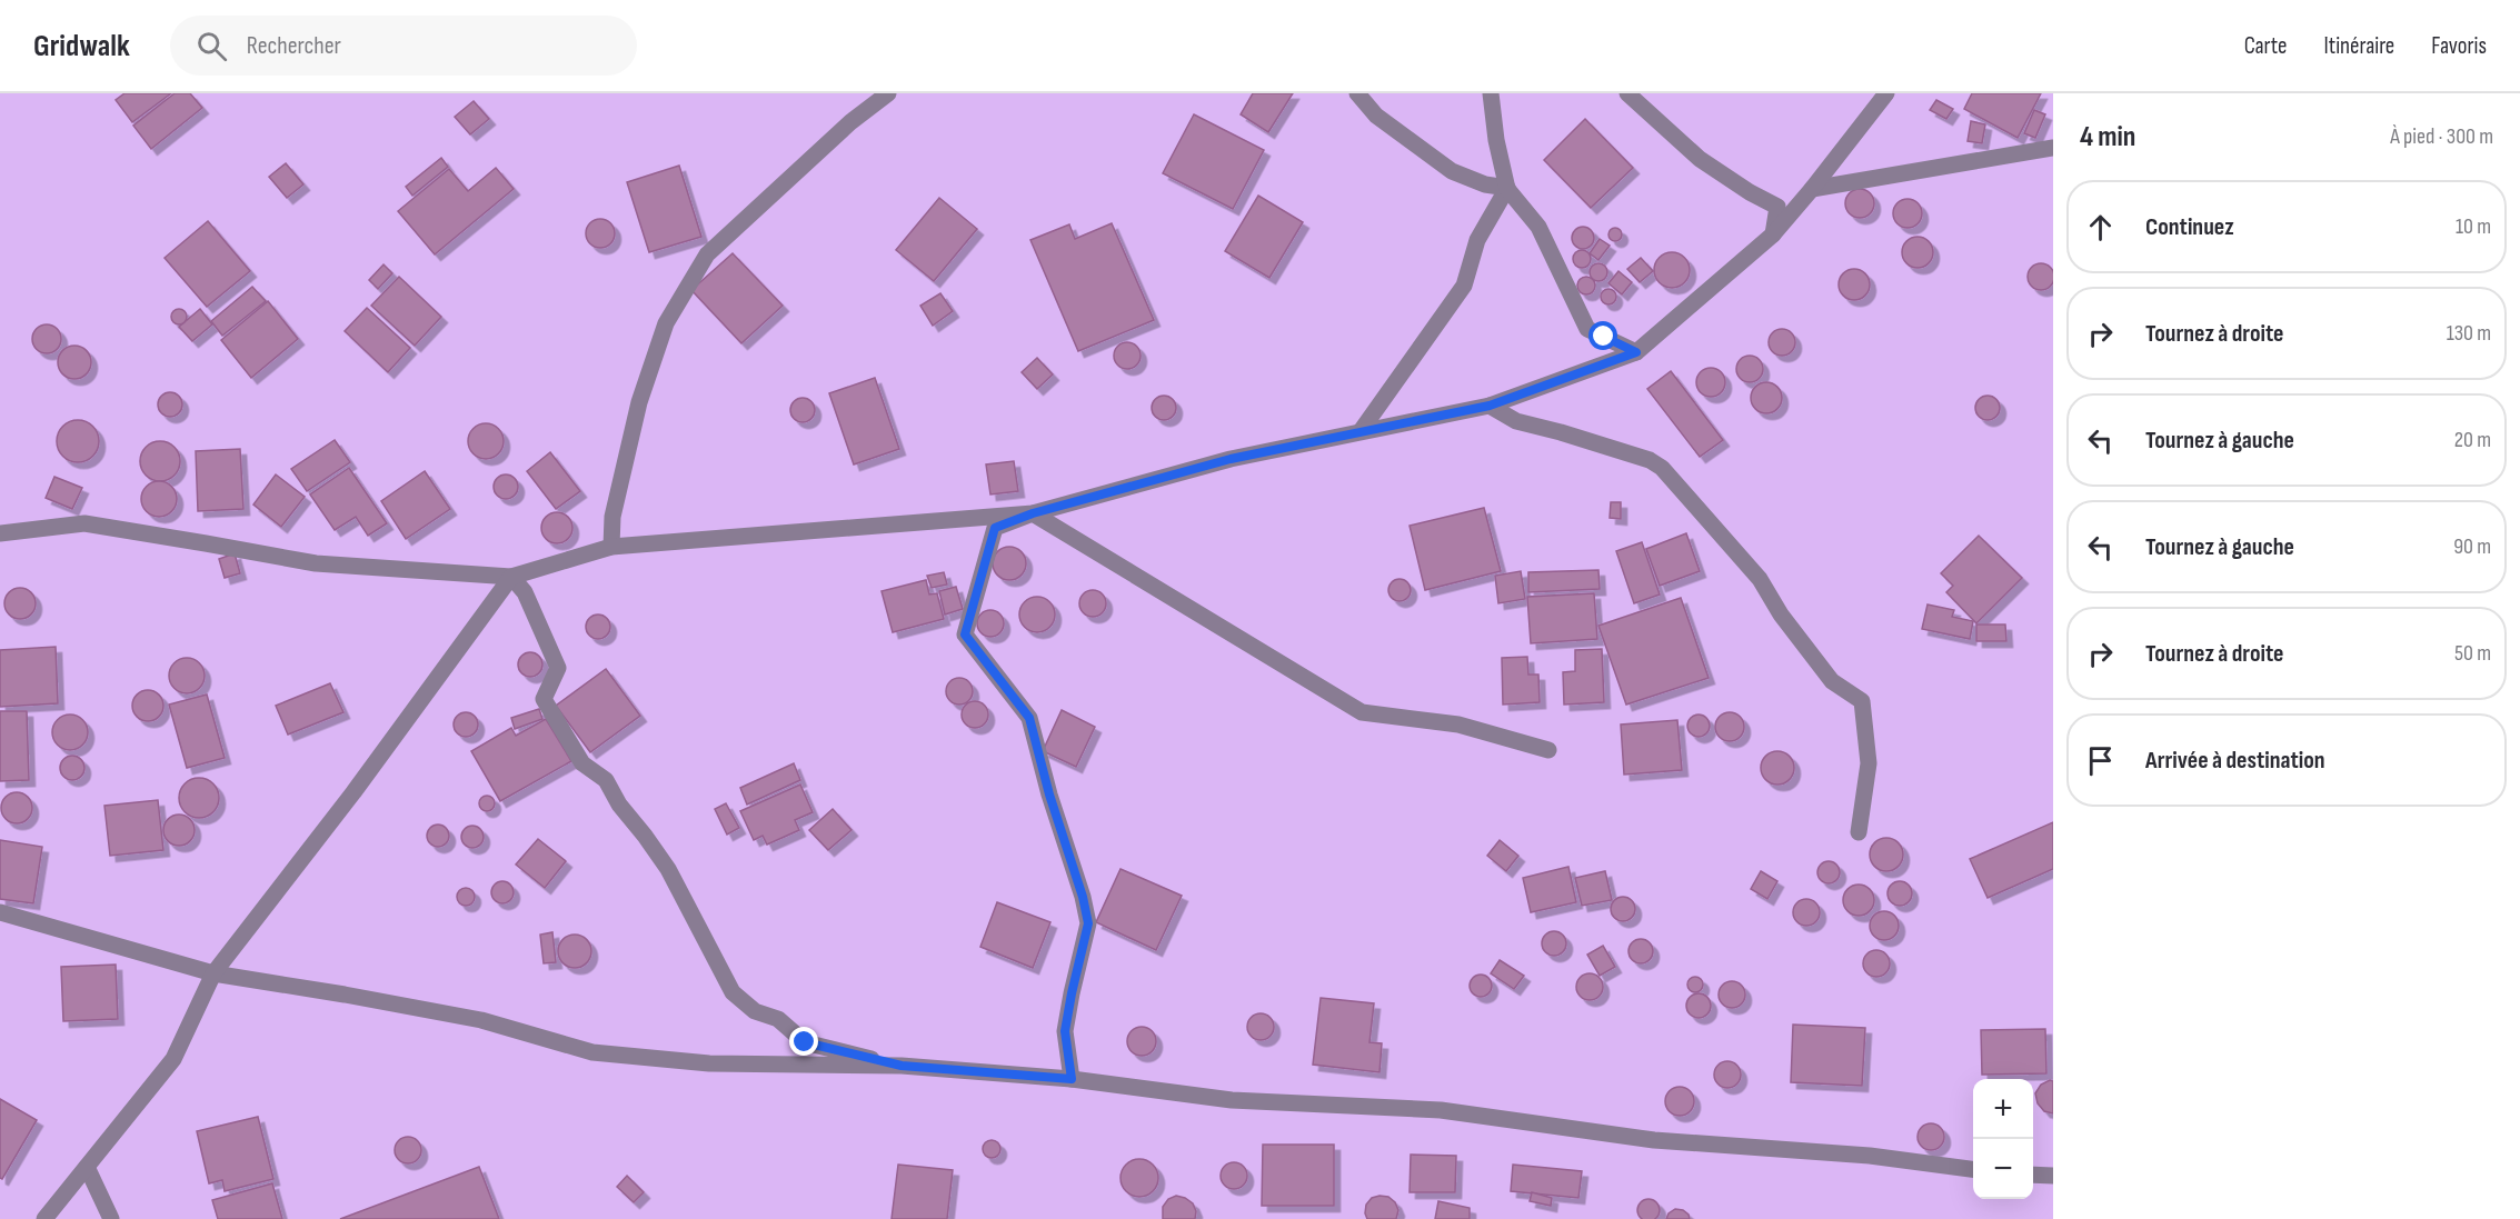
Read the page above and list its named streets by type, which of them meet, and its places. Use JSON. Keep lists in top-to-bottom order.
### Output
{
  "page": {
    "header": "Gridwalk",
    "search": "Rechercher",
    "nav": ["Carte", "Itinéraire", "Favoris"],
    "heading": ["4 min", "À pied · 300 m"],
    "list": [
      ["Continuez", "10 m"],
      ["Tournez à droite", "130 m"],
      ["Tournez à gauche", "20 m"],
      ["Tournez à gauche", "90 m"],
      ["Tournez à droite", "50 m"],
      "Arrivée à destination"
    ],
    "map_buttons": ["+", "−"]
  }
}
